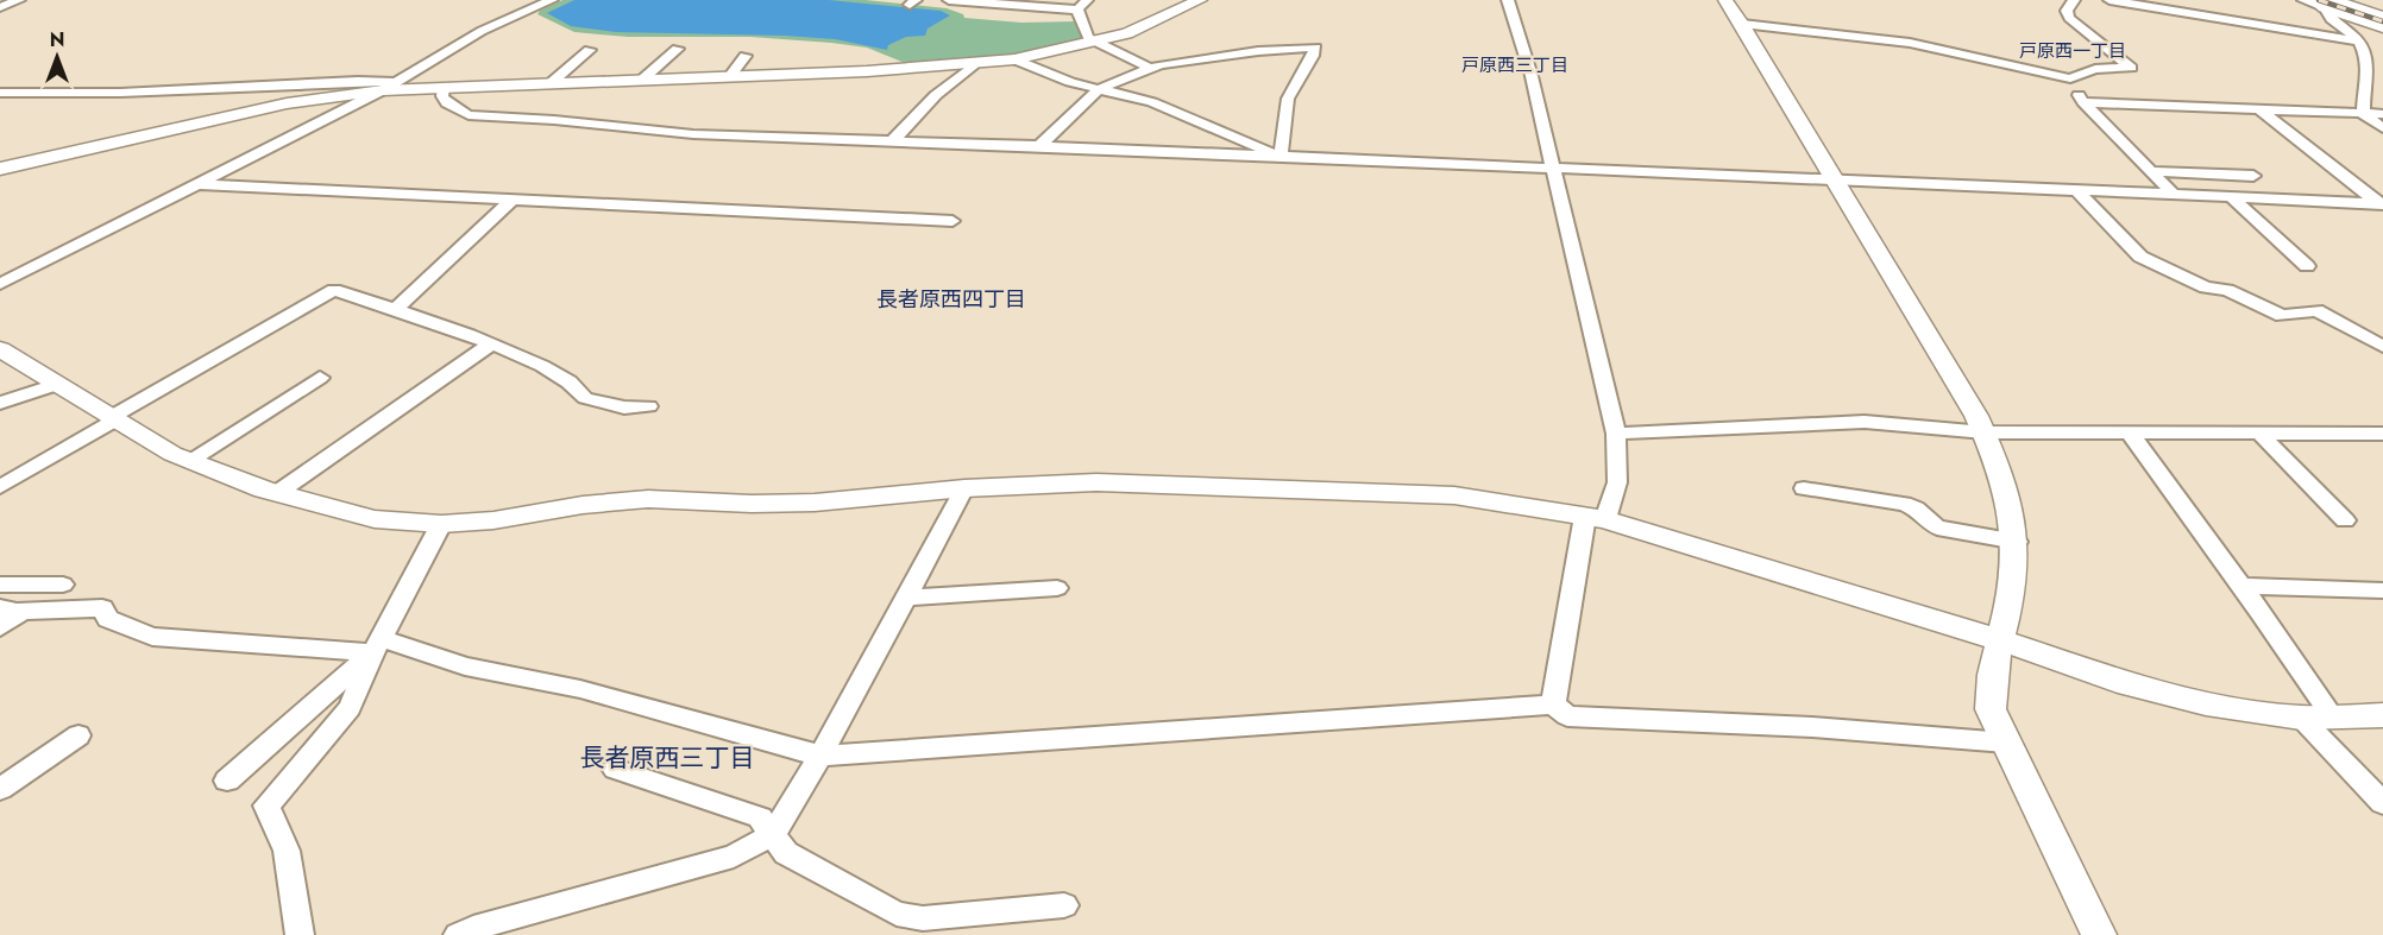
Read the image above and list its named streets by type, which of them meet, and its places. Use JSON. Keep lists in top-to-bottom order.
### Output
{
  "districts": [
    "戸原西一丁目",
    "戸原西三丁目",
    "長者原西四丁目",
    "長者原西三丁目"
  ],
  "north": "top"
}
